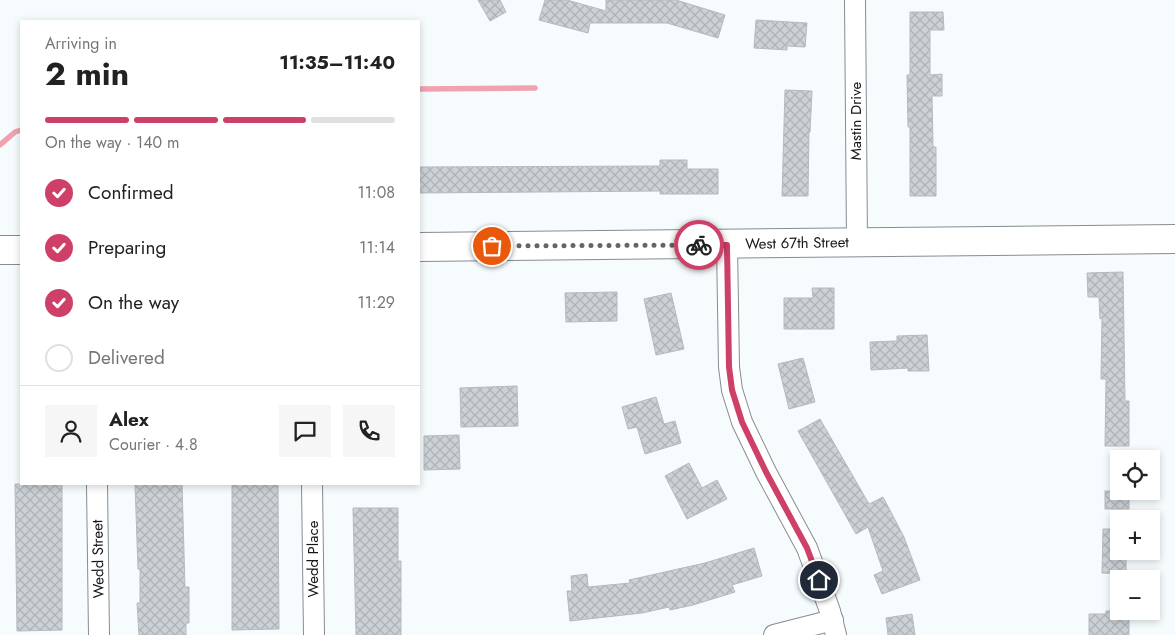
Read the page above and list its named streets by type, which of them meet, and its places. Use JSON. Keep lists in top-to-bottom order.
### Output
{
  "streets": {
    "street": [
      "Mastin Drive",
      "West 67th Street",
      "Wedd Street",
      "Wedd Place"
    ]
  },
  "crossings": [
    ["Mastin Drive", "West 67th Street"]
  ],
  "page": {
    "heading": ["2 min", "Arriving in", "11:35–11:40"],
    "panel": ["Alex", "Courier · 4.8"],
    "bar": "On the way · 140 m",
    "list": [
      ["Confirmed", "11:08"],
      ["Preparing", "11:14"],
      ["On the way", "11:29"],
      "Delivered"
    ],
    "map_buttons": ["+", "−"]
  }
}
